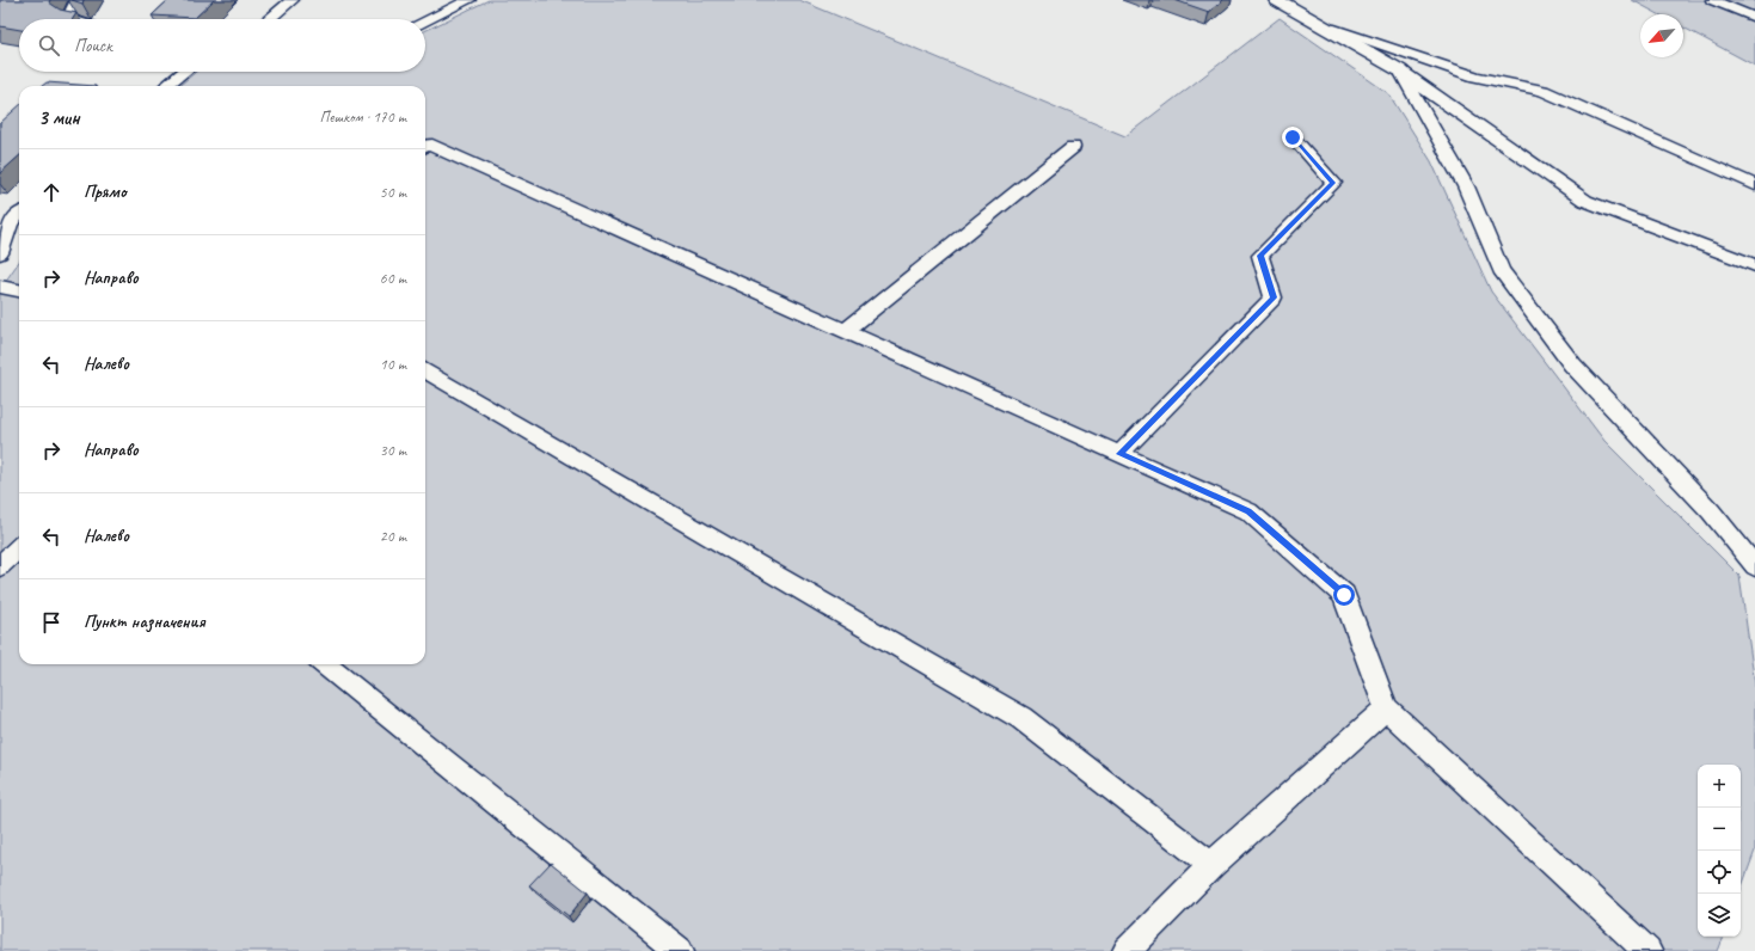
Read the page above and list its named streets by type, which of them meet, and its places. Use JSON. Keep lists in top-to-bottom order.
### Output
{
  "north": "bottom left",
  "page": {
    "search": "Поиск",
    "heading": ["3 мин", "Пешком · 170 m"],
    "list": [
      ["Прямо", "50 m"],
      ["Направо", "60 m"],
      ["Налево", "10 m"],
      ["Направо", "30 m"],
      ["Налево", "20 m"],
      "Пункт назначения"
    ],
    "map_buttons": ["+", "−"]
  }
}
